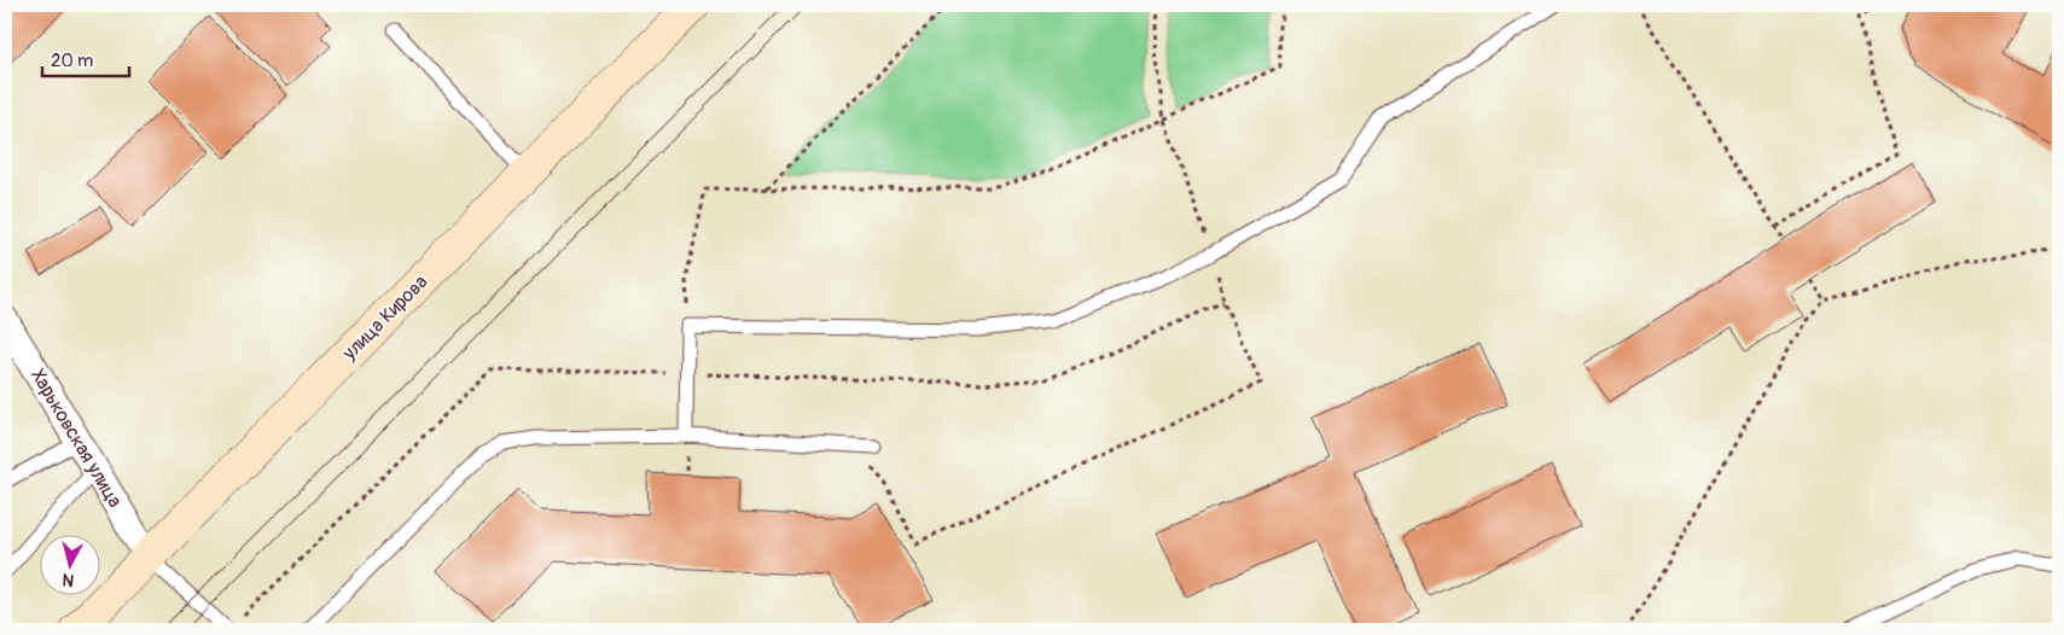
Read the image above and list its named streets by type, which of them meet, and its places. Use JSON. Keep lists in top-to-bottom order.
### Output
{
  "streets": {
    "main road": ["улица Кирова"],
    "street": ["Харьковская улица"]
  },
  "crossings": [
    ["улица Кирова", "Харьковская улица"]
  ],
  "scale_bar": "20 m",
  "north": "bottom"
}
